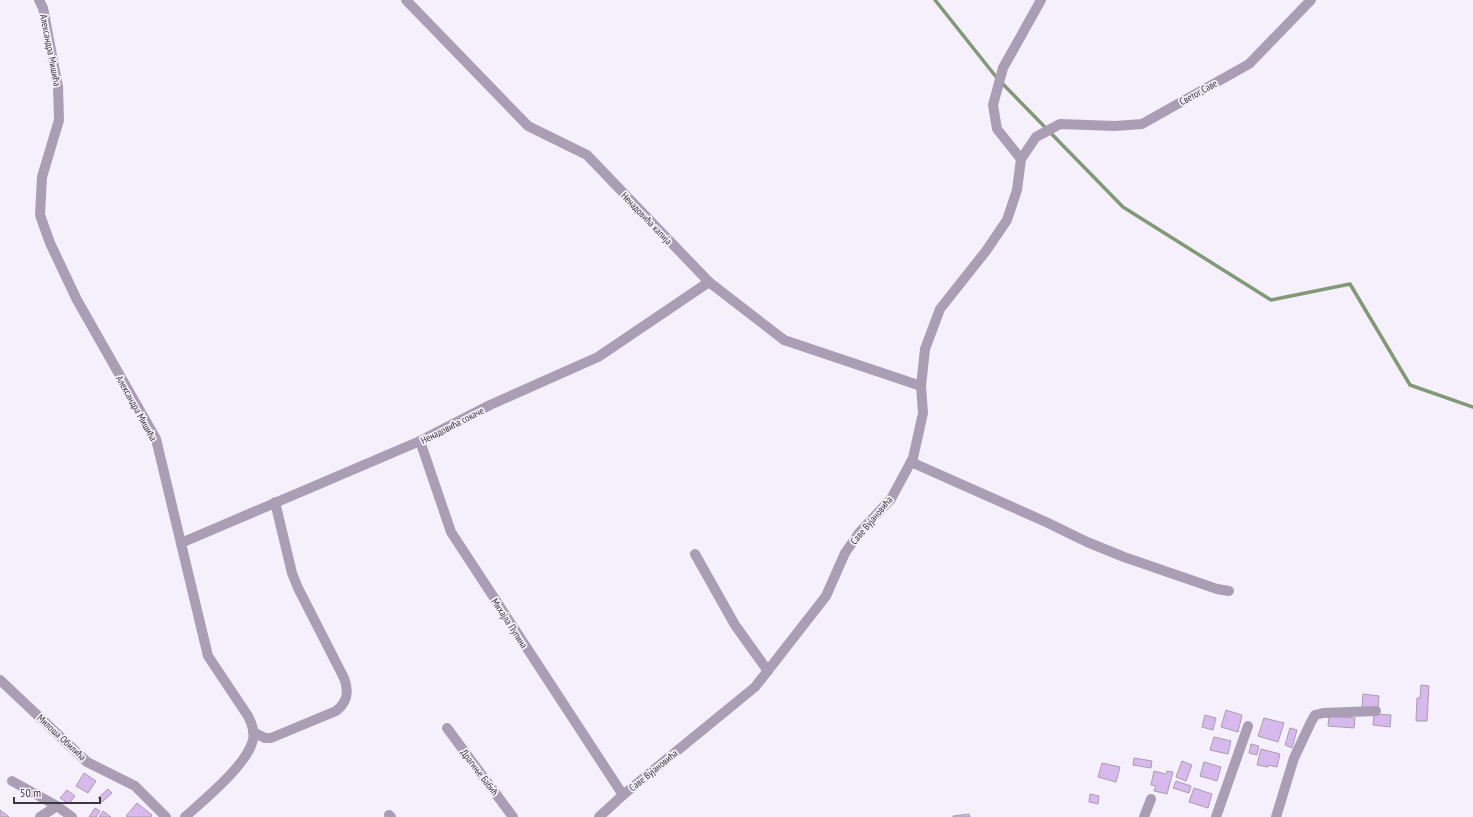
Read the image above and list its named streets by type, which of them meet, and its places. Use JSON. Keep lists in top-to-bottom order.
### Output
{
  "streets": {
    "street": [
      "Александра Мишића",
      "Светог Саве",
      "Ненадовића капија",
      "Ненадовића сокаче",
      "Саве Вујановића",
      "Михајла Пупина",
      "Милоша Обилића",
      "Драгиње Бабић"
    ]
  },
  "crossings": [
    ["Александра Мишића", "Ненадовића сокаче"],
    ["Светог Саве", "Саве Вујановића"],
    ["Ненадовића капија", "Ненадовића сокаче"],
    ["Ненадовића капија", "Саве Вујановића"],
    ["Ненадовића сокаче", "Михајла Пупина"],
    ["Саве Вујановића", "Михајла Пупина"]
  ],
  "scale_bar": "50 m"
}
